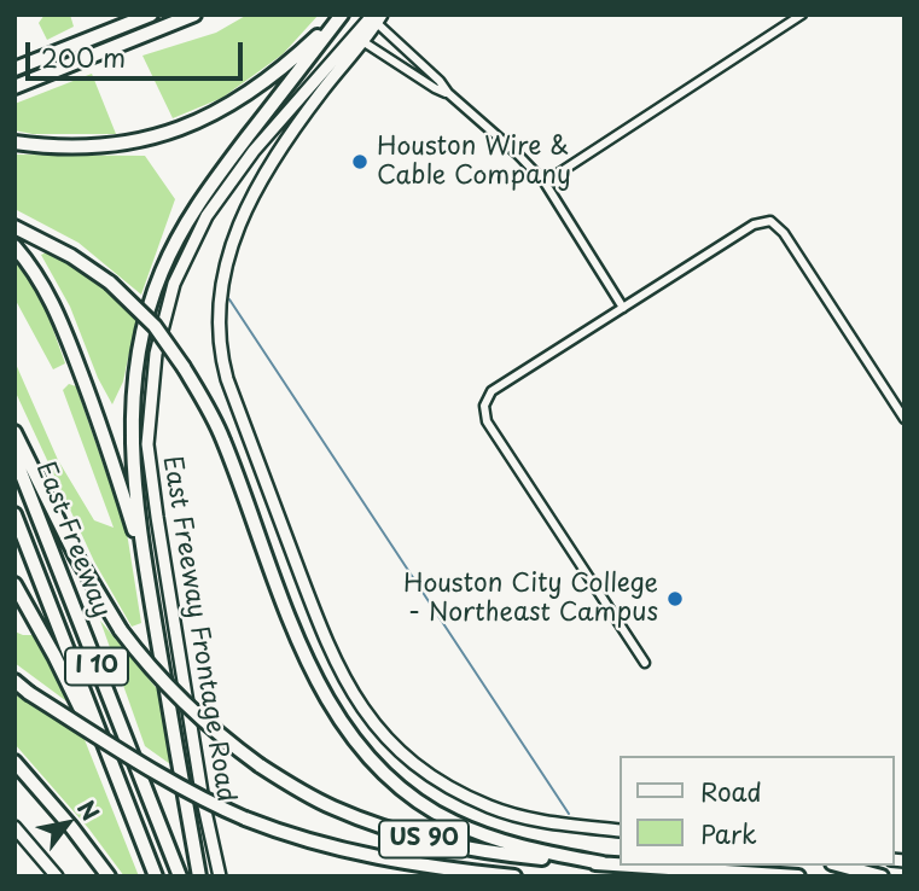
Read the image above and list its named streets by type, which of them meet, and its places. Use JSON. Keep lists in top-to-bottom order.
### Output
{
  "streets": {
    "highway": ["East Freeway", "I 10", "US 90"],
    "main road": ["East Freeway Frontage Road"]
  },
  "places": ["Houston Wire & Cable Company", "Houston City College - Northeast Campus"],
  "legend": ["Road", "Park"],
  "scale_bar": "200 m",
  "north": "top right"
}
